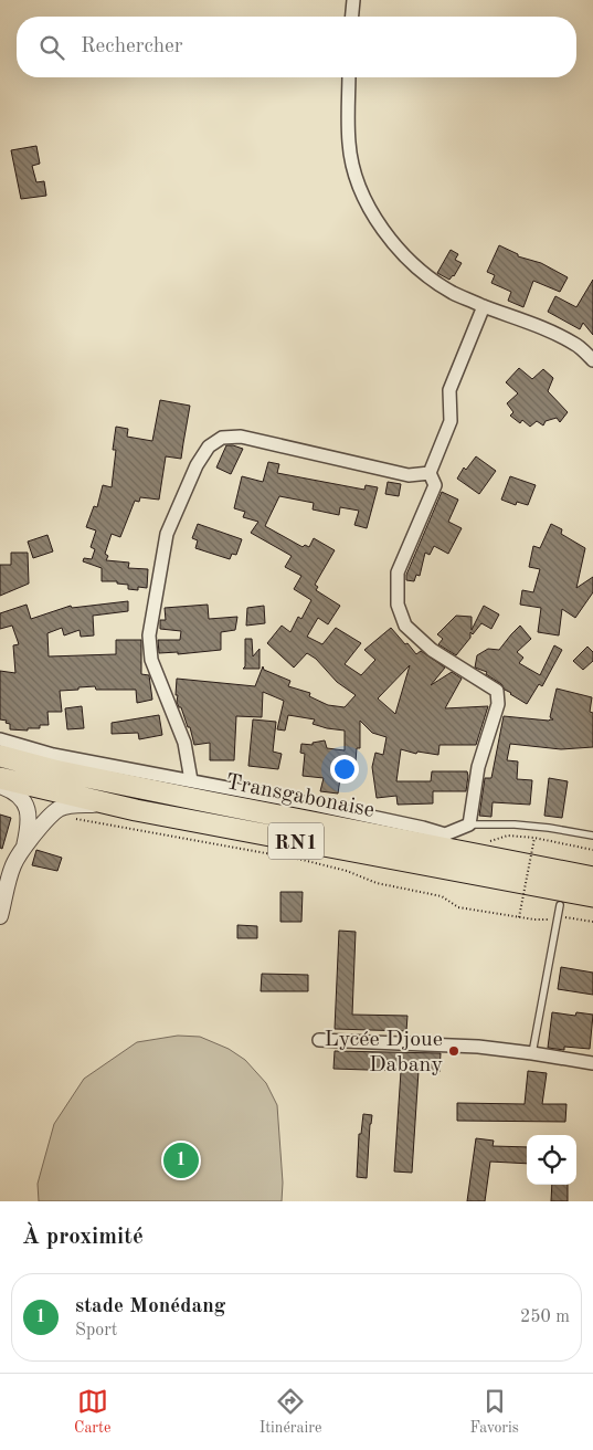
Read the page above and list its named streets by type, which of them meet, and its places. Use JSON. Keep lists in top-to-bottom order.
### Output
{
  "streets": {
    "highway": ["Transgabonaise", "RN1"]
  },
  "places": ["Lycée Djoue Dabany"],
  "page": {
    "search": "Rechercher",
    "pins": "1",
    "heading": "À proximité",
    "list": [
      {
        "mark": "1",
        "name": "stade Monédang",
        "note": "Sport",
        "value": "250 m"
      }
    ],
    "nav": ["Carte", "Itinéraire", "Favoris"]
  }
}
